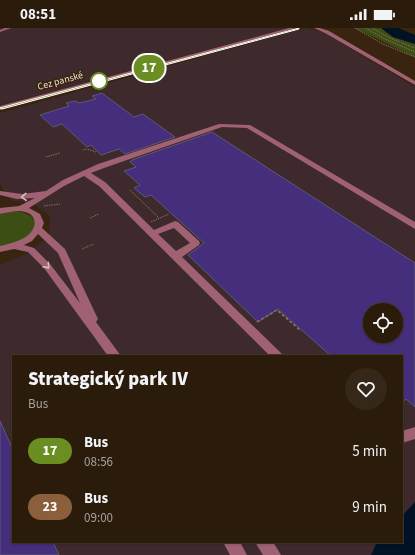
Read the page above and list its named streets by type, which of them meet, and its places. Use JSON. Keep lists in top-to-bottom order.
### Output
{
  "streets": {
    "street": ["Cez panské"]
  },
  "lines": ["bus line 17"],
  "page": {
    "status": "08:51",
    "on_map": "17",
    "heading": ["Strategický park IV", "Bus"],
    "list": [
      {
        "mark": "17",
        "name": "Bus",
        "note": "08:56",
        "value": "5 min"
      },
      {
        "mark": "23",
        "name": "Bus",
        "note": "09:00",
        "value": "9 min"
      }
    ]
  }
}
